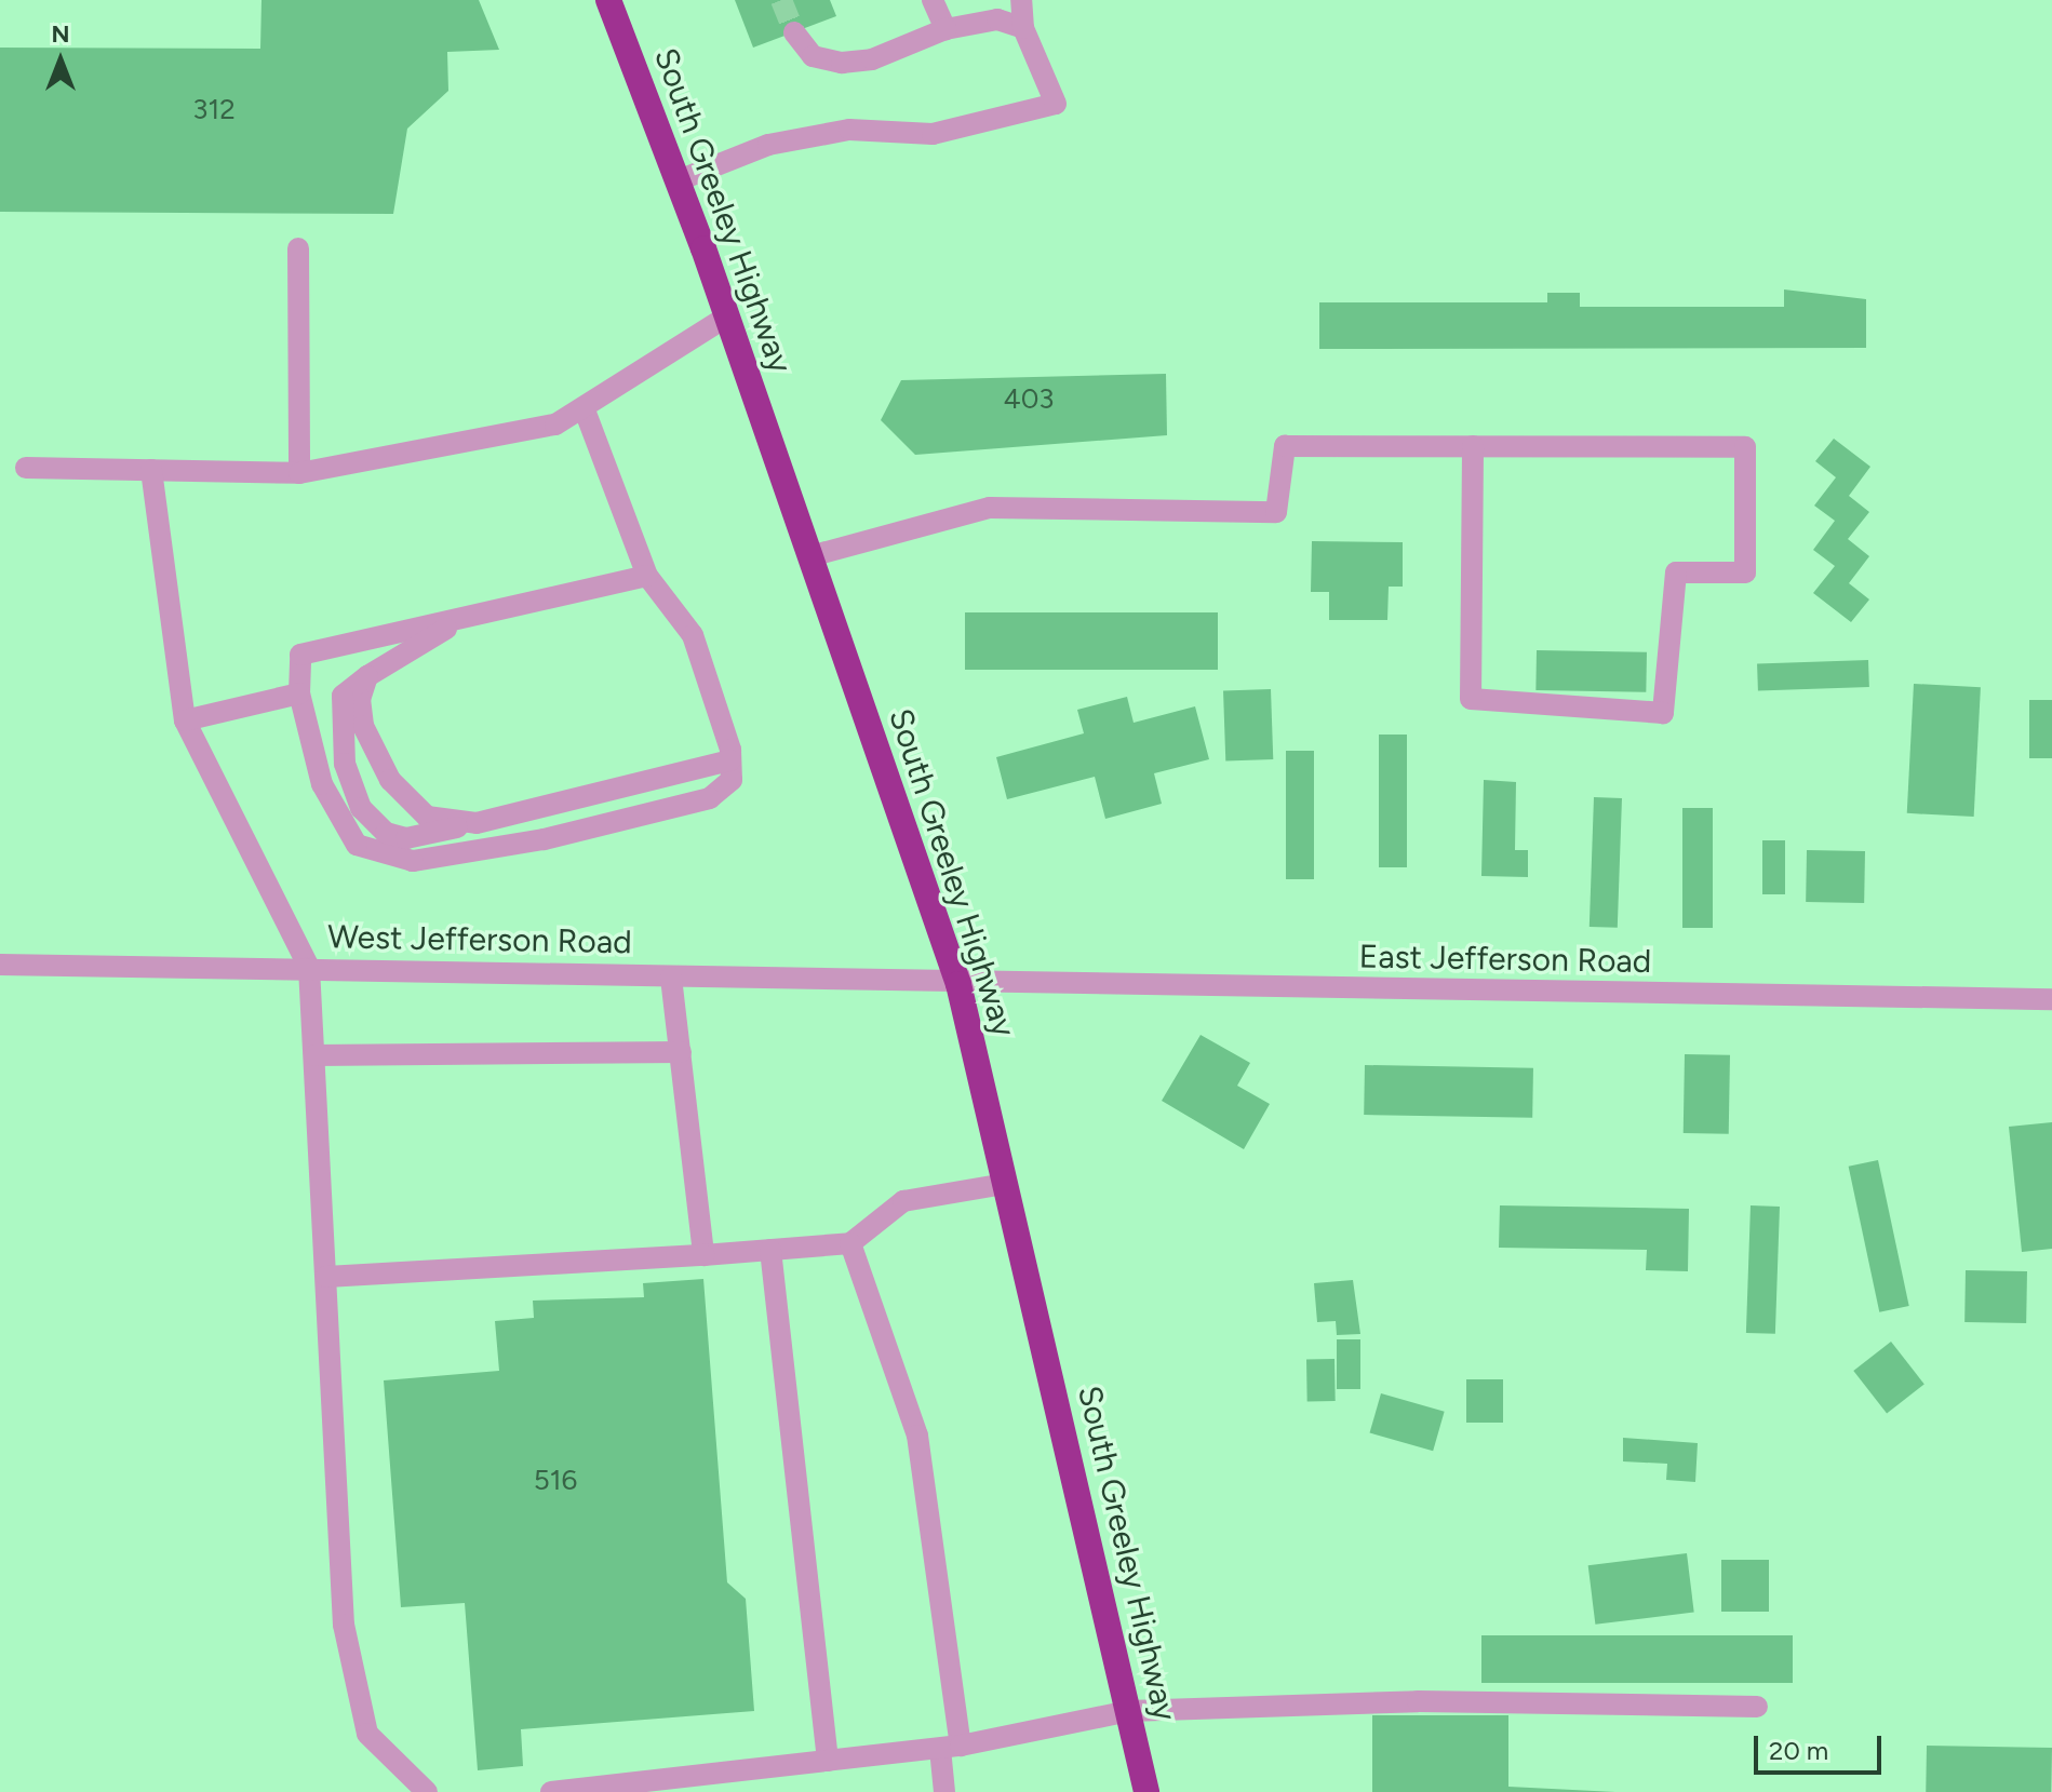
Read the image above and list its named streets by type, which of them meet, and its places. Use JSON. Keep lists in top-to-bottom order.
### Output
{
  "streets": {
    "highway": ["South Greeley Highway"],
    "street": ["West Jefferson Road", "East Jefferson Road"]
  },
  "crossings": [
    ["South Greeley Highway", "West Jefferson Road"],
    ["South Greeley Highway", "East Jefferson Road"],
    ["West Jefferson Road", "East Jefferson Road"]
  ],
  "house_numbers": ["312", "403", "516"],
  "scale_bar": "20 m",
  "north": "top"
}
